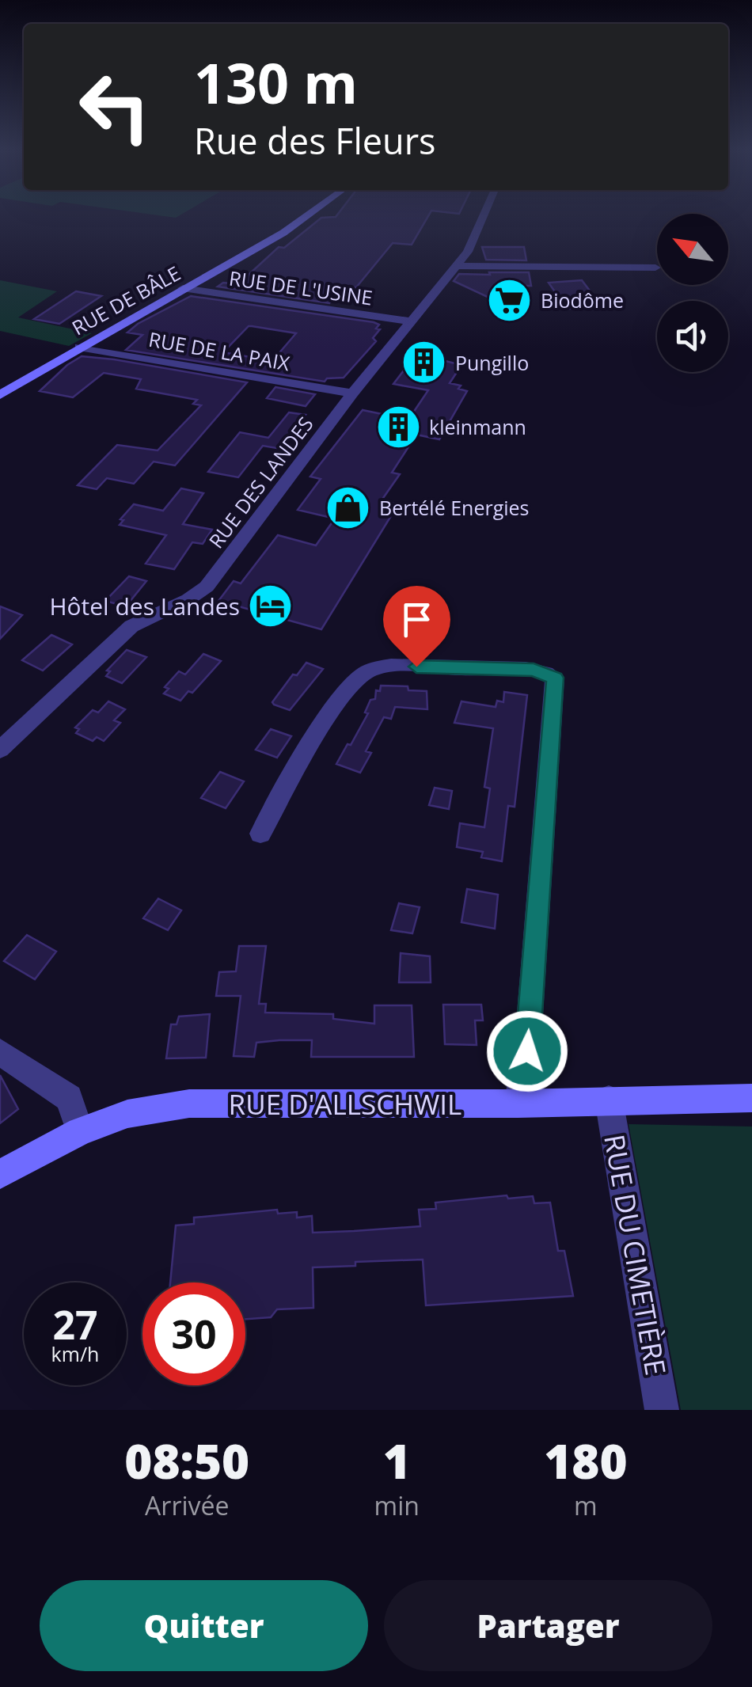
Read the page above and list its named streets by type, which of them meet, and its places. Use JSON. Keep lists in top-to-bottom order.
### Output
{
  "streets": {
    "street": [
      "RUE DE L'USINE",
      "RUE DE BÂLE",
      "RUE DE LA PAIX",
      "RUE DES LANDES",
      "RUE D'ALLSCHWIL",
      "RUE DU CIMETIÈRE"
    ]
  },
  "crossings": [
    ["RUE DE L'USINE", "RUE DE BÂLE"],
    ["RUE DE L'USINE", "RUE DES LANDES"],
    ["RUE DE BÂLE", "RUE DE LA PAIX"],
    ["RUE DE LA PAIX", "RUE DES LANDES"],
    ["RUE D'ALLSCHWIL", "RUE DU CIMETIÈRE"]
  ],
  "places": {
    "supermarket": ["Biodôme"],
    "building": ["Pungillo", "kleinmann"],
    "shop": ["Bertélé Energies"],
    "hotel": ["Hôtel des Landes"]
  },
  "north": "top left",
  "page": {
    "turn": ["130 m", "Rue des Fleurs"],
    "speed": "27 km/h",
    "limit": "30",
    "eta": [
      "08:50",
      "Arrivée",
      "1",
      "min",
      "180",
      "m"
    ],
    "buttons": ["Quitter", "Partager"]
  }
}
